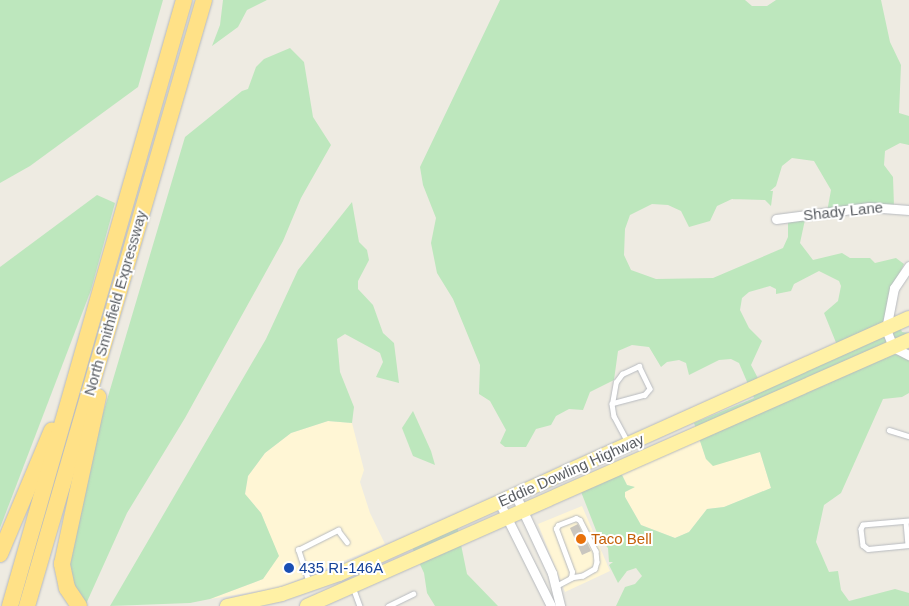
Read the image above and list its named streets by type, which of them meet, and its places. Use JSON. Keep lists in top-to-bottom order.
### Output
{
  "streets": {
    "highway": ["North Smithfield Expressway"],
    "main road": ["Eddie Dowling Highway"],
    "street": ["Shady Lane"]
  },
  "places": ["Taco Bell", "435 RI-146A"]
}
